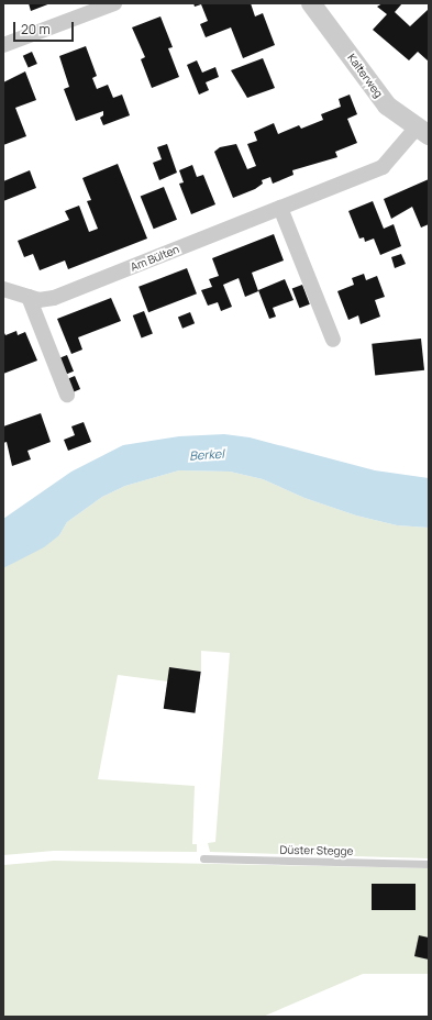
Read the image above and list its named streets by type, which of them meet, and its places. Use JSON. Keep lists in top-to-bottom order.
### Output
{
  "streets": {
    "street": ["Kalterweg", "Am Bülten"],
    "lane": ["Düster Stegge"]
  },
  "crossings": [
    ["Kalterweg", "Am Bülten"]
  ],
  "water": ["Berkel"],
  "scale_bar": "20 m"
}
